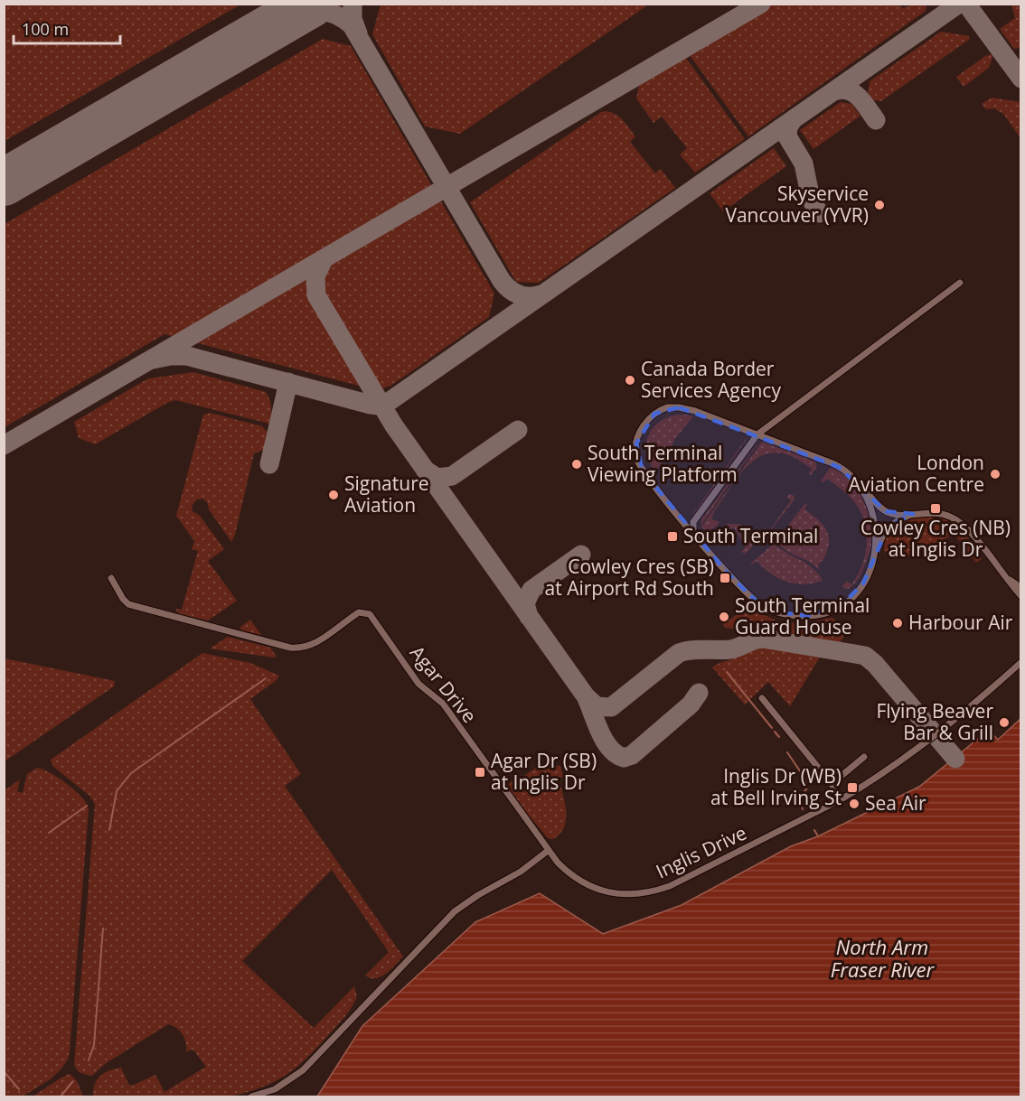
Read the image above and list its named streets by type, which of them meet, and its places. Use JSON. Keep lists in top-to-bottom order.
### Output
{
  "streets": {
    "street": ["Agar Drive", "Inglis Drive"]
  },
  "crossings": [
    ["Agar Drive", "Inglis Drive"]
  ],
  "water": ["North Arm Fraser River"],
  "places": {
    "other": [
      "Skyservice Vancouver (YVR)",
      "Canada Border Services Agency",
      "South Terminal Viewing Platform",
      "London Aviation Centre",
      "Signature Aviation",
      "South Terminal Guard House",
      "Harbour Air",
      "Flying Beaver Bar & Grill",
      "Sea Air"
    ],
    "transit": [
      "Cowley Cres (NB) at Inglis Dr",
      "South Terminal",
      "Cowley Cres (SB) at Airport Rd South",
      "Agar Dr (SB) at Inglis Dr",
      "Inglis Dr (WB) at Bell Irving St"
    ]
  },
  "scale_bar": "100 m"
}
